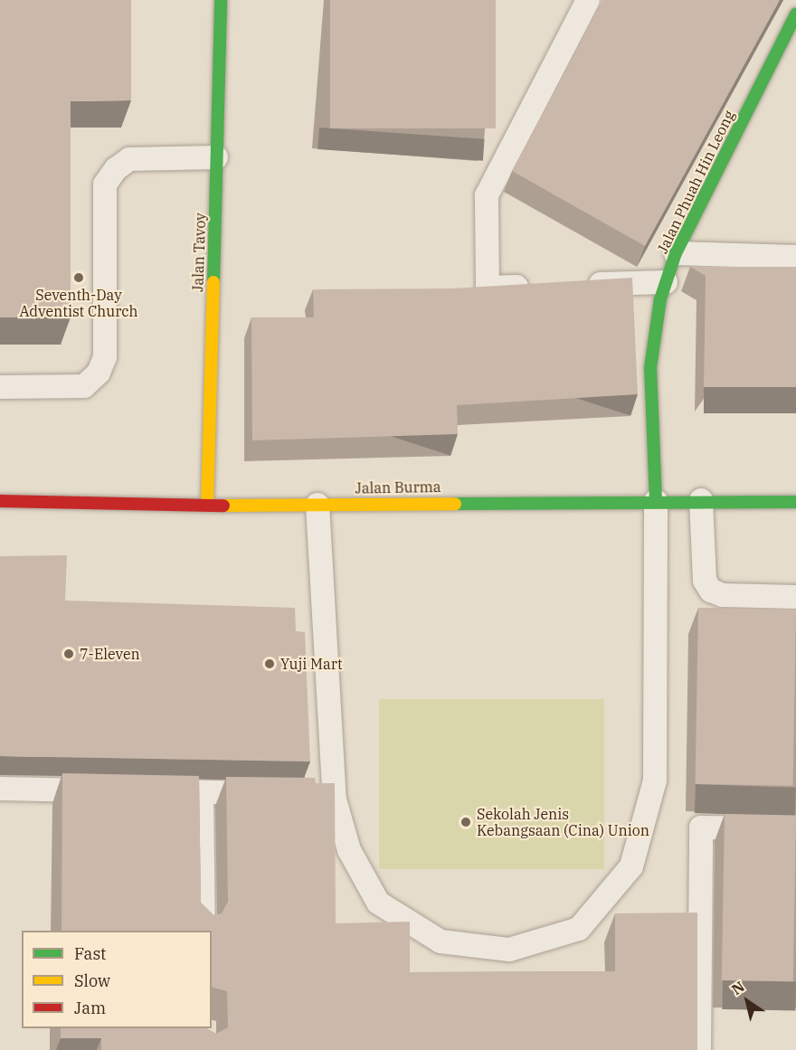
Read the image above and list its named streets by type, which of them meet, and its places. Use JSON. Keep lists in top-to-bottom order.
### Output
{
  "streets": {
    "street": ["Jalan Phuah Hin Leong", "Jalan Tavoy", "Jalan Burma"]
  },
  "crossings": [
    ["Jalan Phuah Hin Leong", "Jalan Burma"],
    ["Jalan Tavoy", "Jalan Burma"]
  ],
  "places": [
    "Seventh-Day Adventist Church",
    "7-Eleven",
    "Yuji Mart",
    "Sekolah Jenis Kebangsaan (Cina) Union"
  ],
  "legend": ["Fast", "Slow", "Jam"],
  "north": "top left"
}
